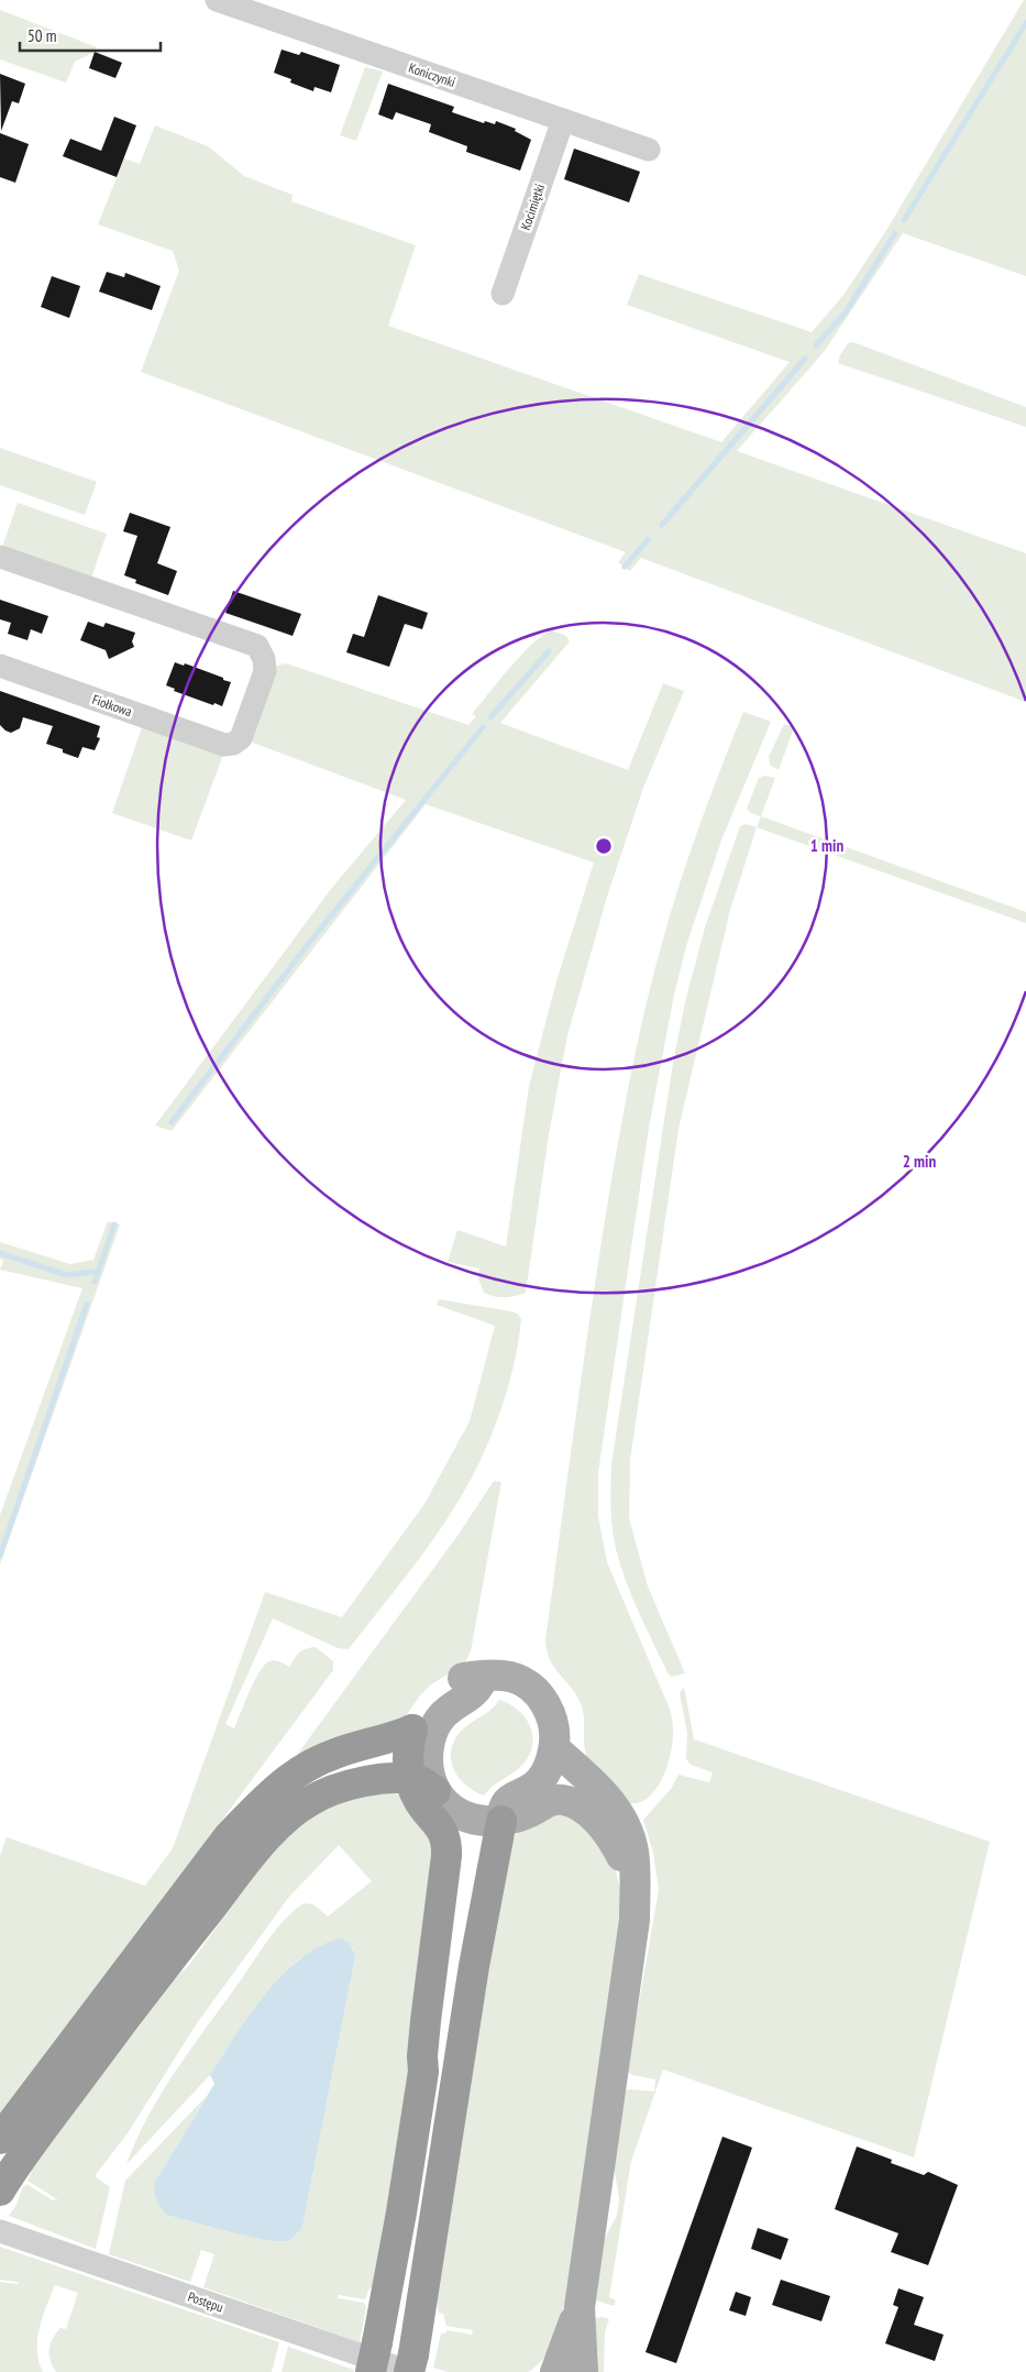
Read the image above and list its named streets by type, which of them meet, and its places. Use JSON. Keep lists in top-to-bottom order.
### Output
{
  "streets": {
    "street": [
      "Koniczynki",
      "Kocimiętki",
      "Fiołkowa",
      "Postępu"
    ]
  },
  "crossings": [
    ["Koniczynki", "Kocimiętki"]
  ],
  "scale_bar": "50 m",
  "rings": ["1 min", "2 min"]
}
